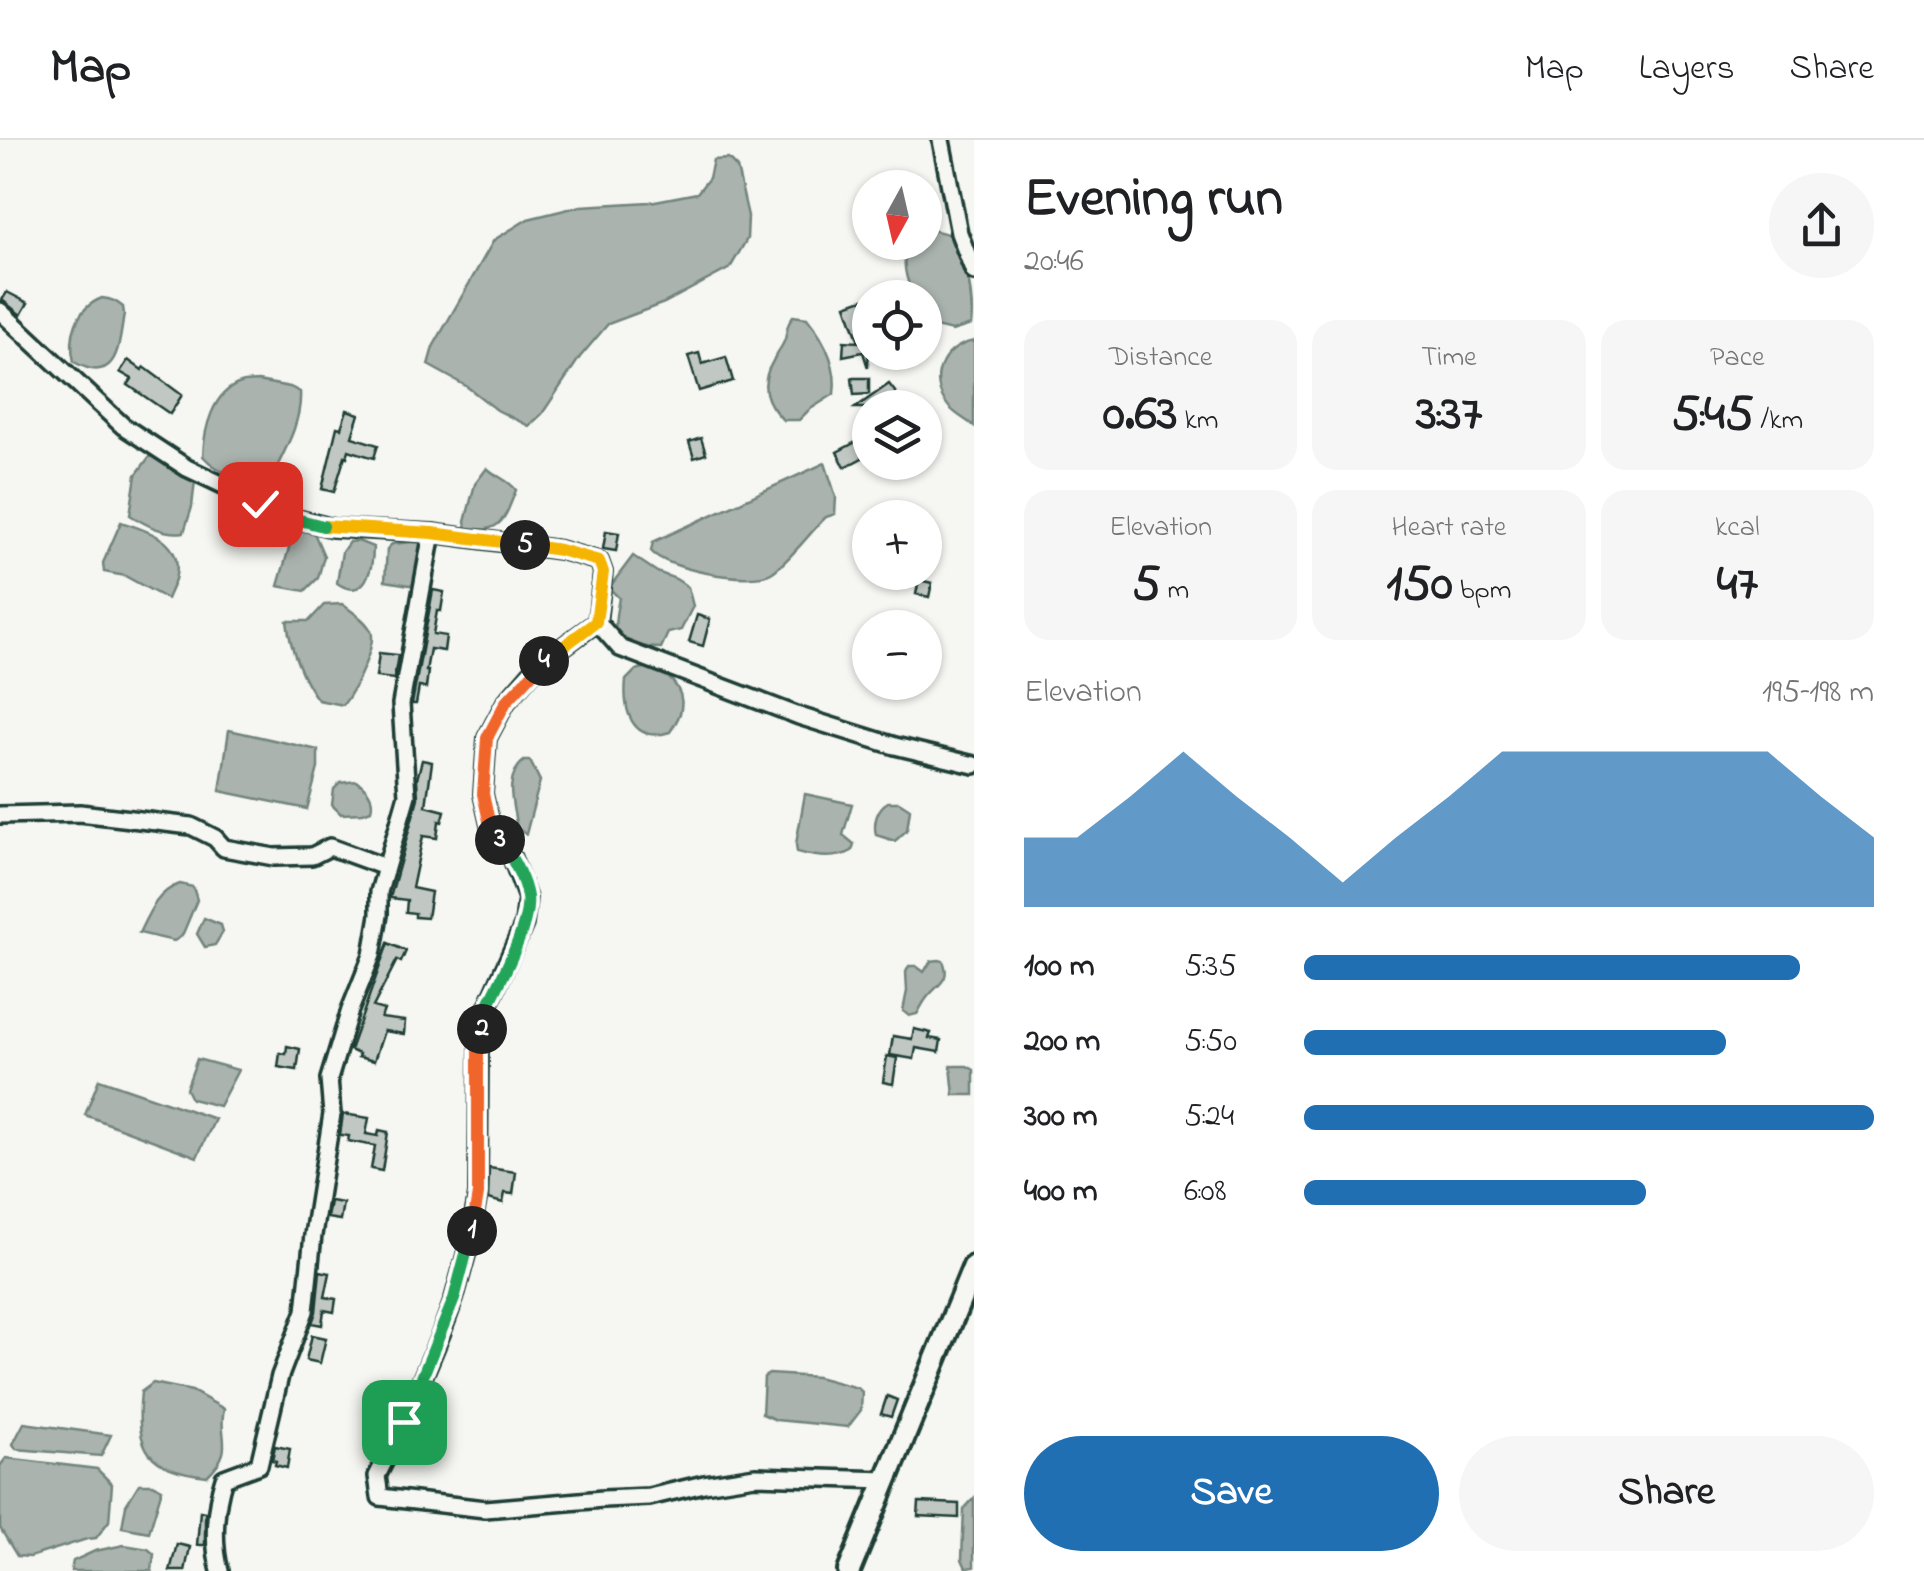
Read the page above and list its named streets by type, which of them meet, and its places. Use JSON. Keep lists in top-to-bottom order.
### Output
{
  "north": "bottom",
  "page": {
    "header": "Map",
    "nav": ["Map", "Layers", "Share"],
    "heading": ["Evening run", "20:46"],
    "map_buttons": ["+", "−"],
    "stats": [
      ["Distance", "0.63 km"],
      ["Time", "3:37"],
      ["Pace", "5:45 /km"],
      ["Elevation", "5 m"],
      ["Heart rate", "150 bpm"],
      ["kcal", "47"]
    ],
    "pins": [
      "5",
      "4",
      "3",
      "2",
      "1"
    ],
    "chart": ["Elevation", "195–198 m"],
    "list": [
      {
        "name": "100 m",
        "note": "5:35"
      },
      {
        "name": "200 m",
        "note": "5:50"
      },
      {
        "name": "300 m",
        "note": "5:24"
      },
      {
        "name": "400 m",
        "note": "6:08"
      }
    ],
    "buttons": ["Save", "Share"]
  }
}
